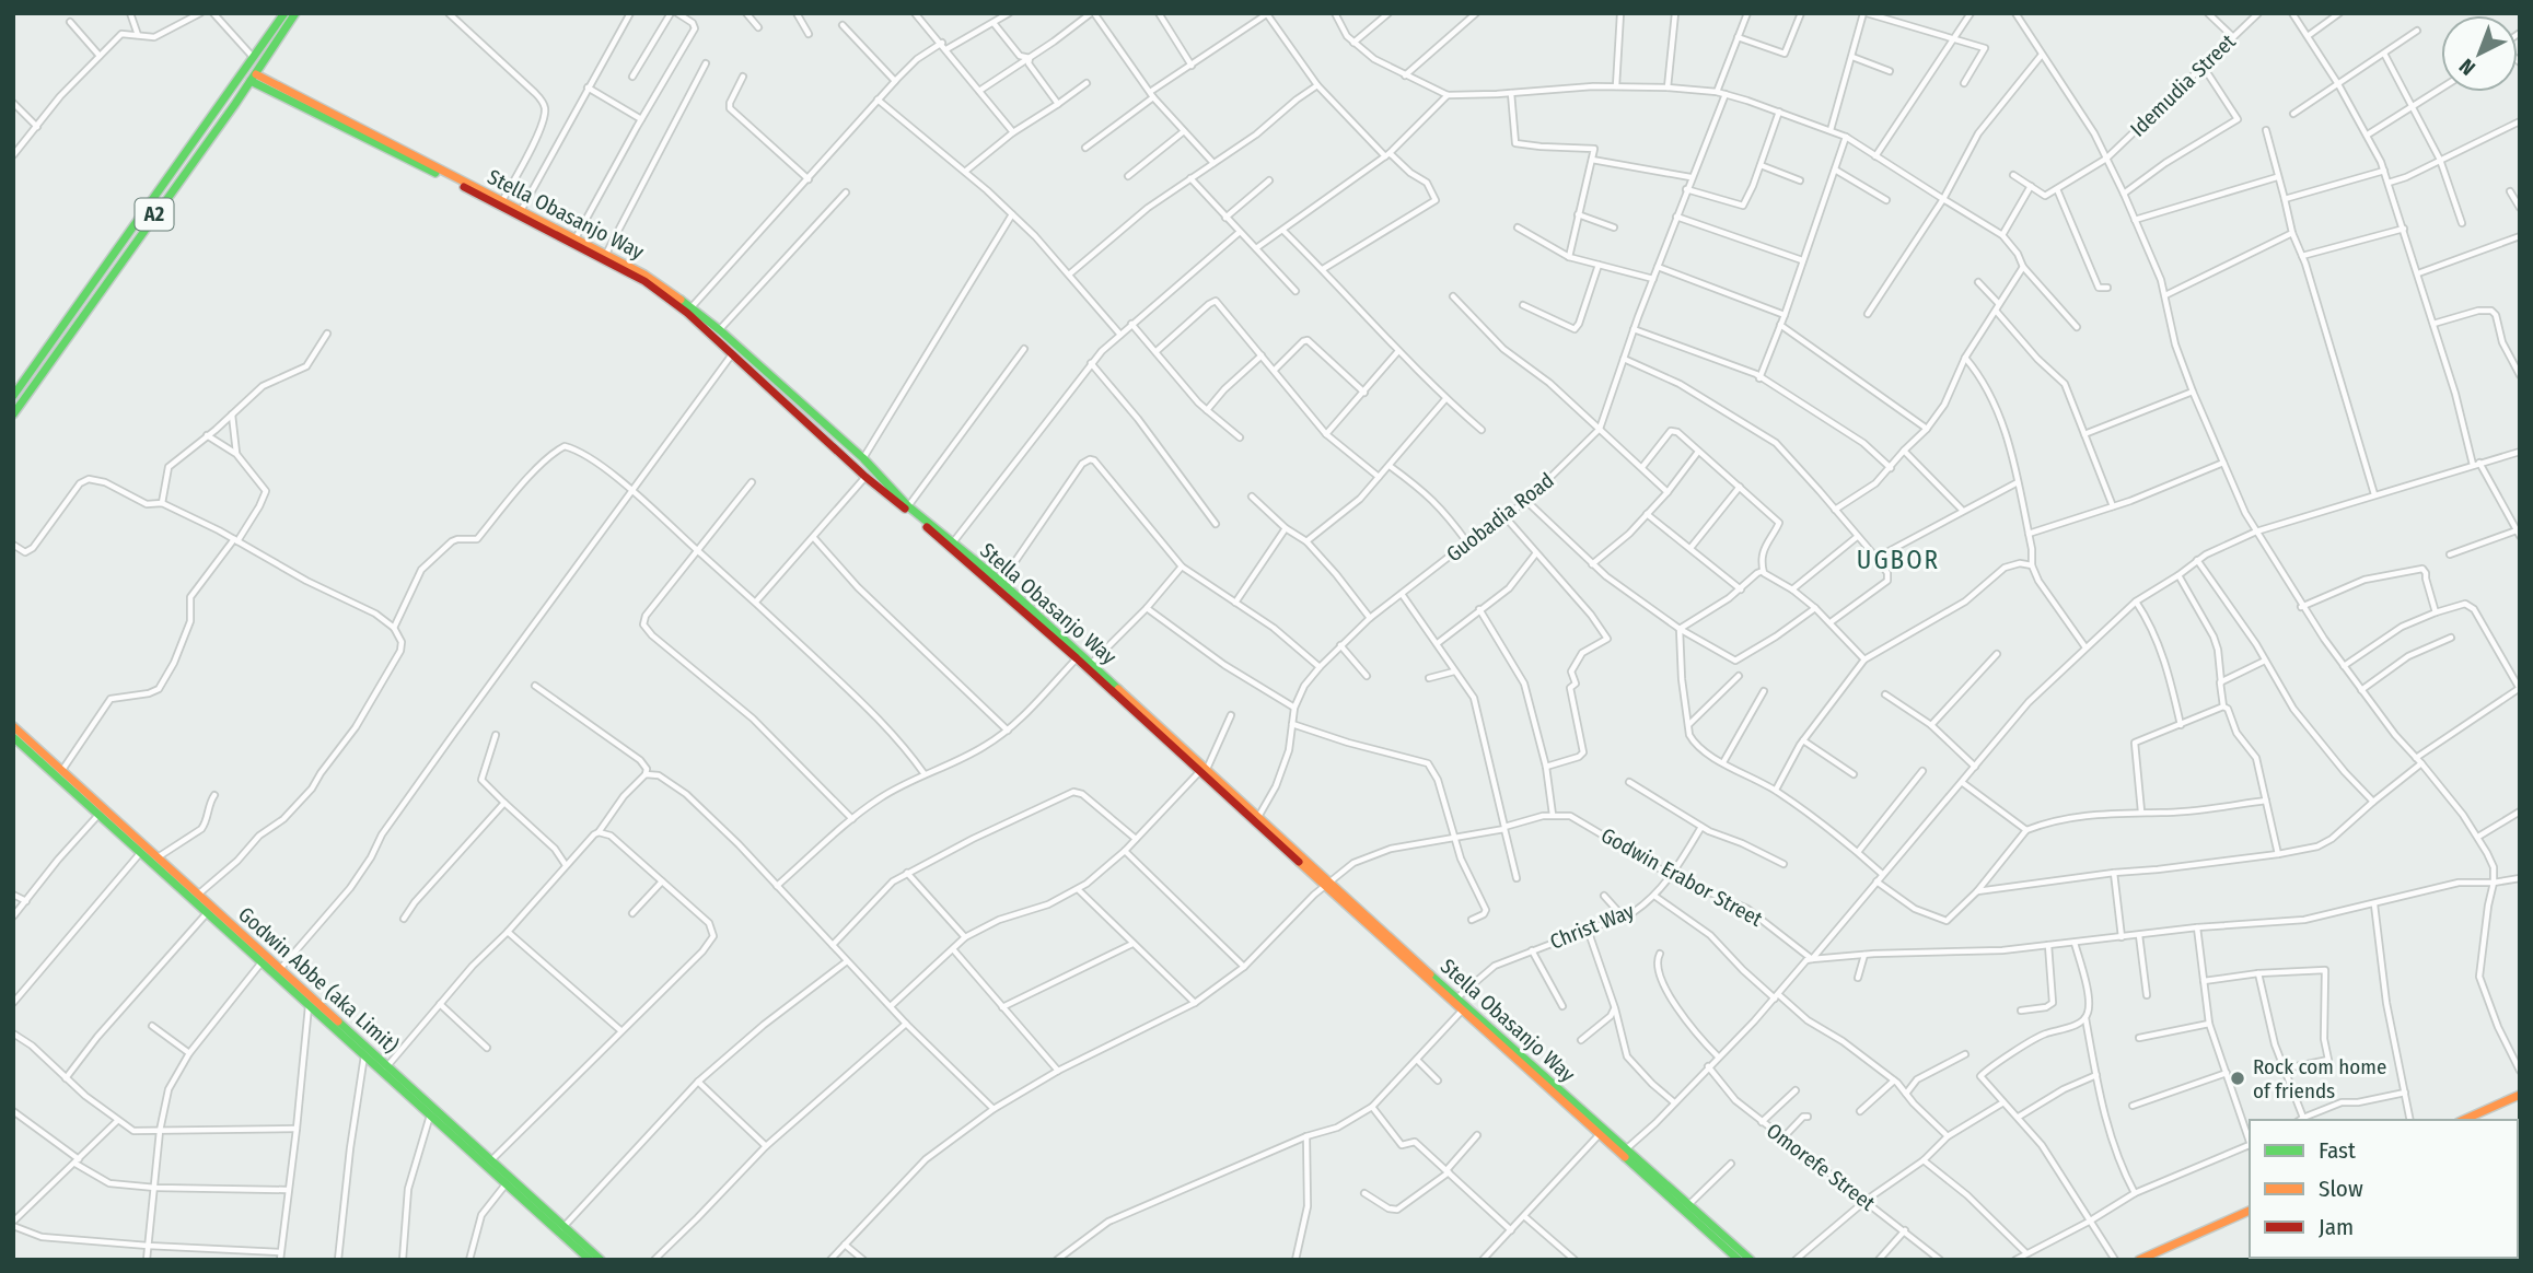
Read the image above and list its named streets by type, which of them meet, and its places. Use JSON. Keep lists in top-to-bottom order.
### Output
{
  "streets": {
    "main road": ["A2", "Stella Obasanjo Way", "Godwin Abbe (aka Limit)"],
    "street": [
      "Idemudia Street",
      "Guobadia Road",
      "Godwin Erabor Street",
      "Christ Way",
      "Omorefe Street"
    ]
  },
  "crossings": [
    ["A2", "Stella Obasanjo Way"],
    ["Stella Obasanjo Way", "Guobadia Road"],
    ["Stella Obasanjo Way", "Godwin Erabor Street"],
    ["Stella Obasanjo Way", "Christ Way"],
    ["Godwin Erabor Street", "Christ Way"]
  ],
  "districts": ["UGBOR"],
  "places": ["Rock com home of friends"],
  "legend": ["Fast", "Slow", "Jam"],
  "north": "bottom left"
}
